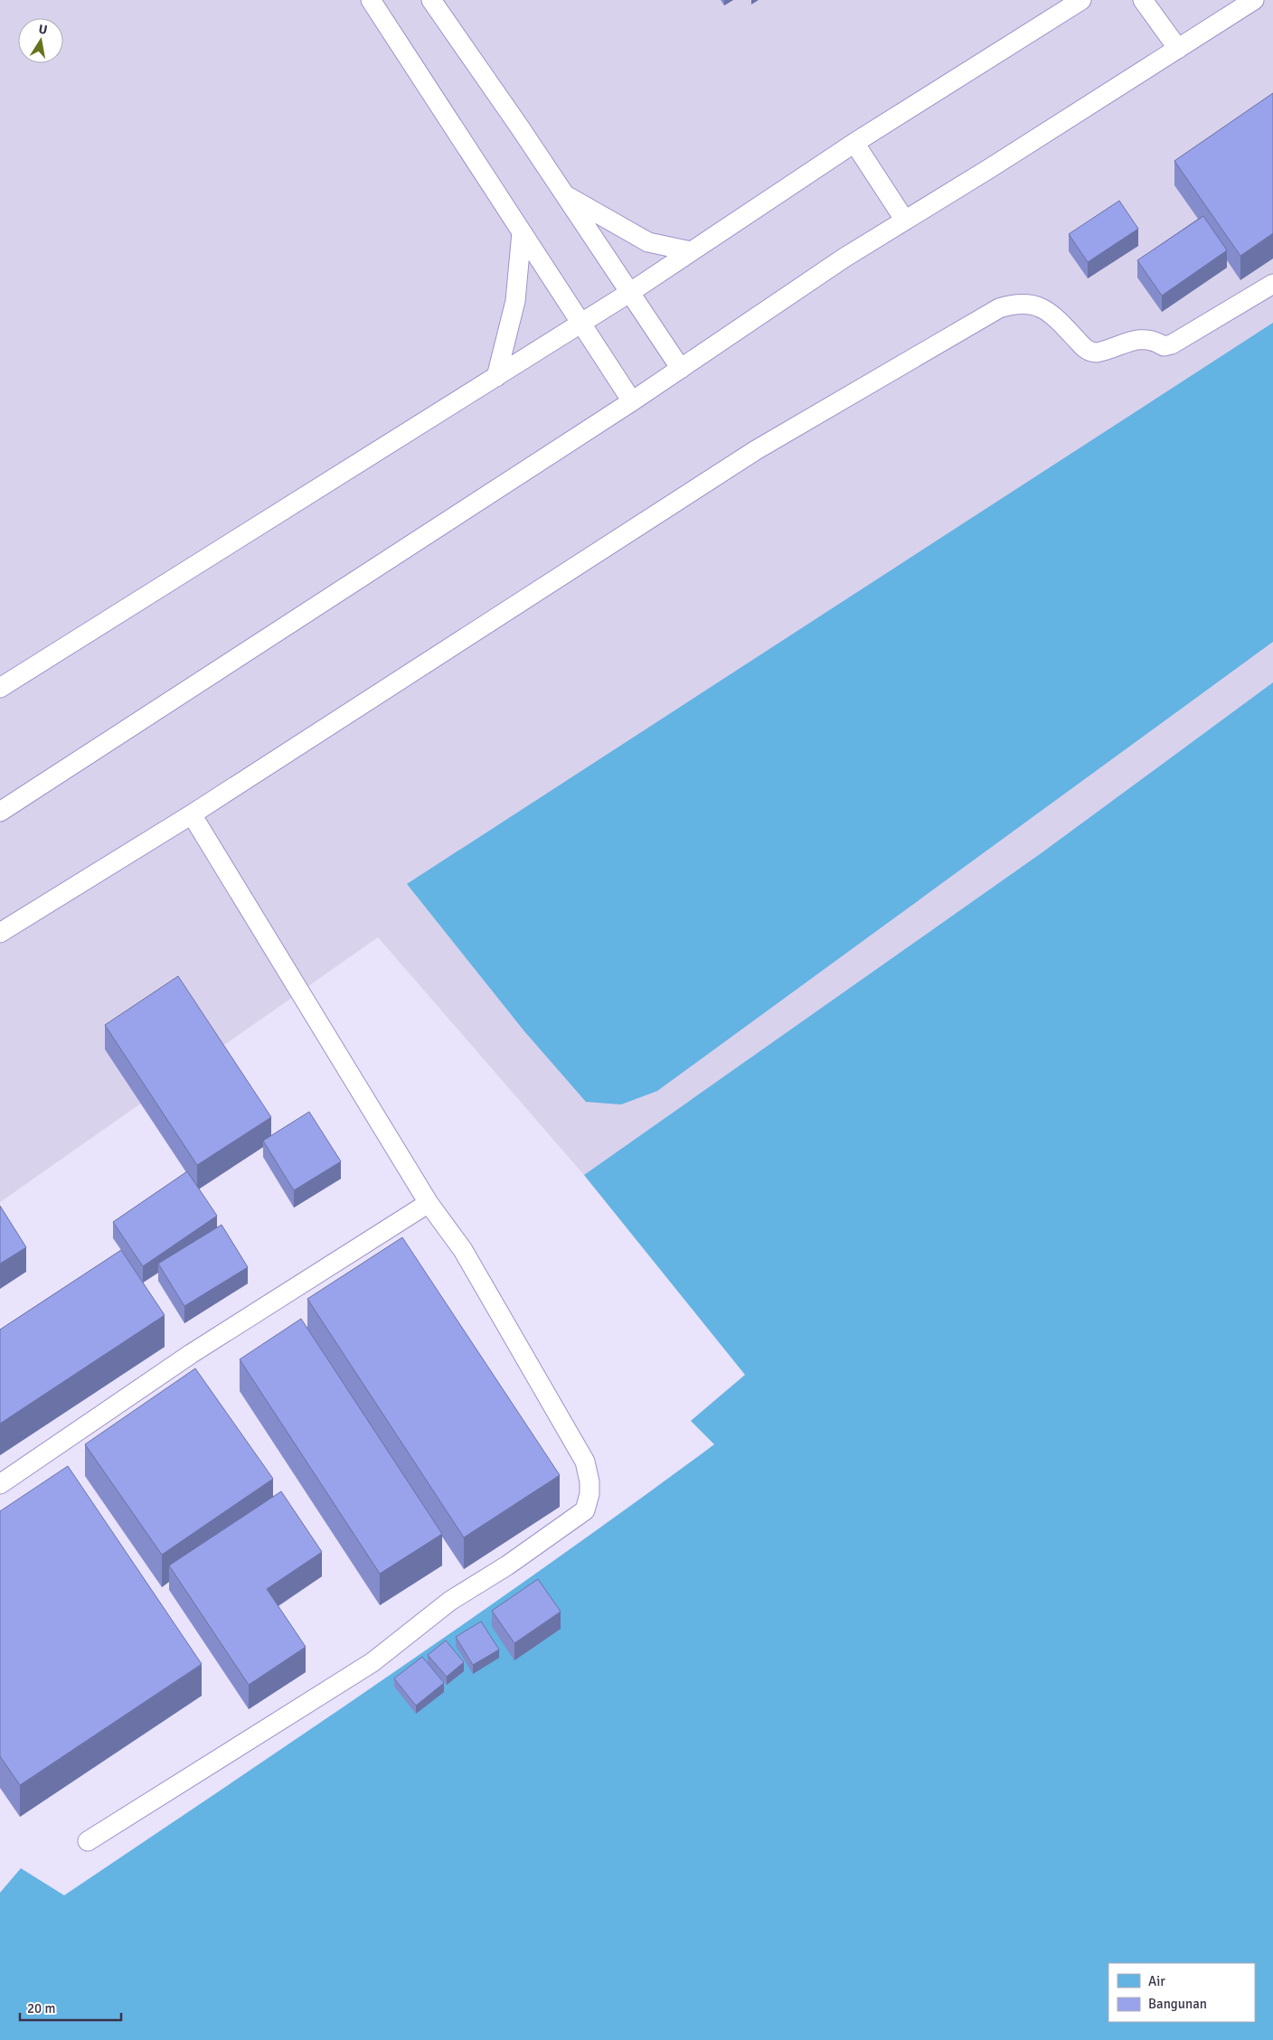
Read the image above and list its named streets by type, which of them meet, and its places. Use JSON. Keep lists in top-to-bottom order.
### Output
{
  "legend": ["Air", "Bangunan"],
  "scale_bar": "20 m",
  "north": "top"
}
